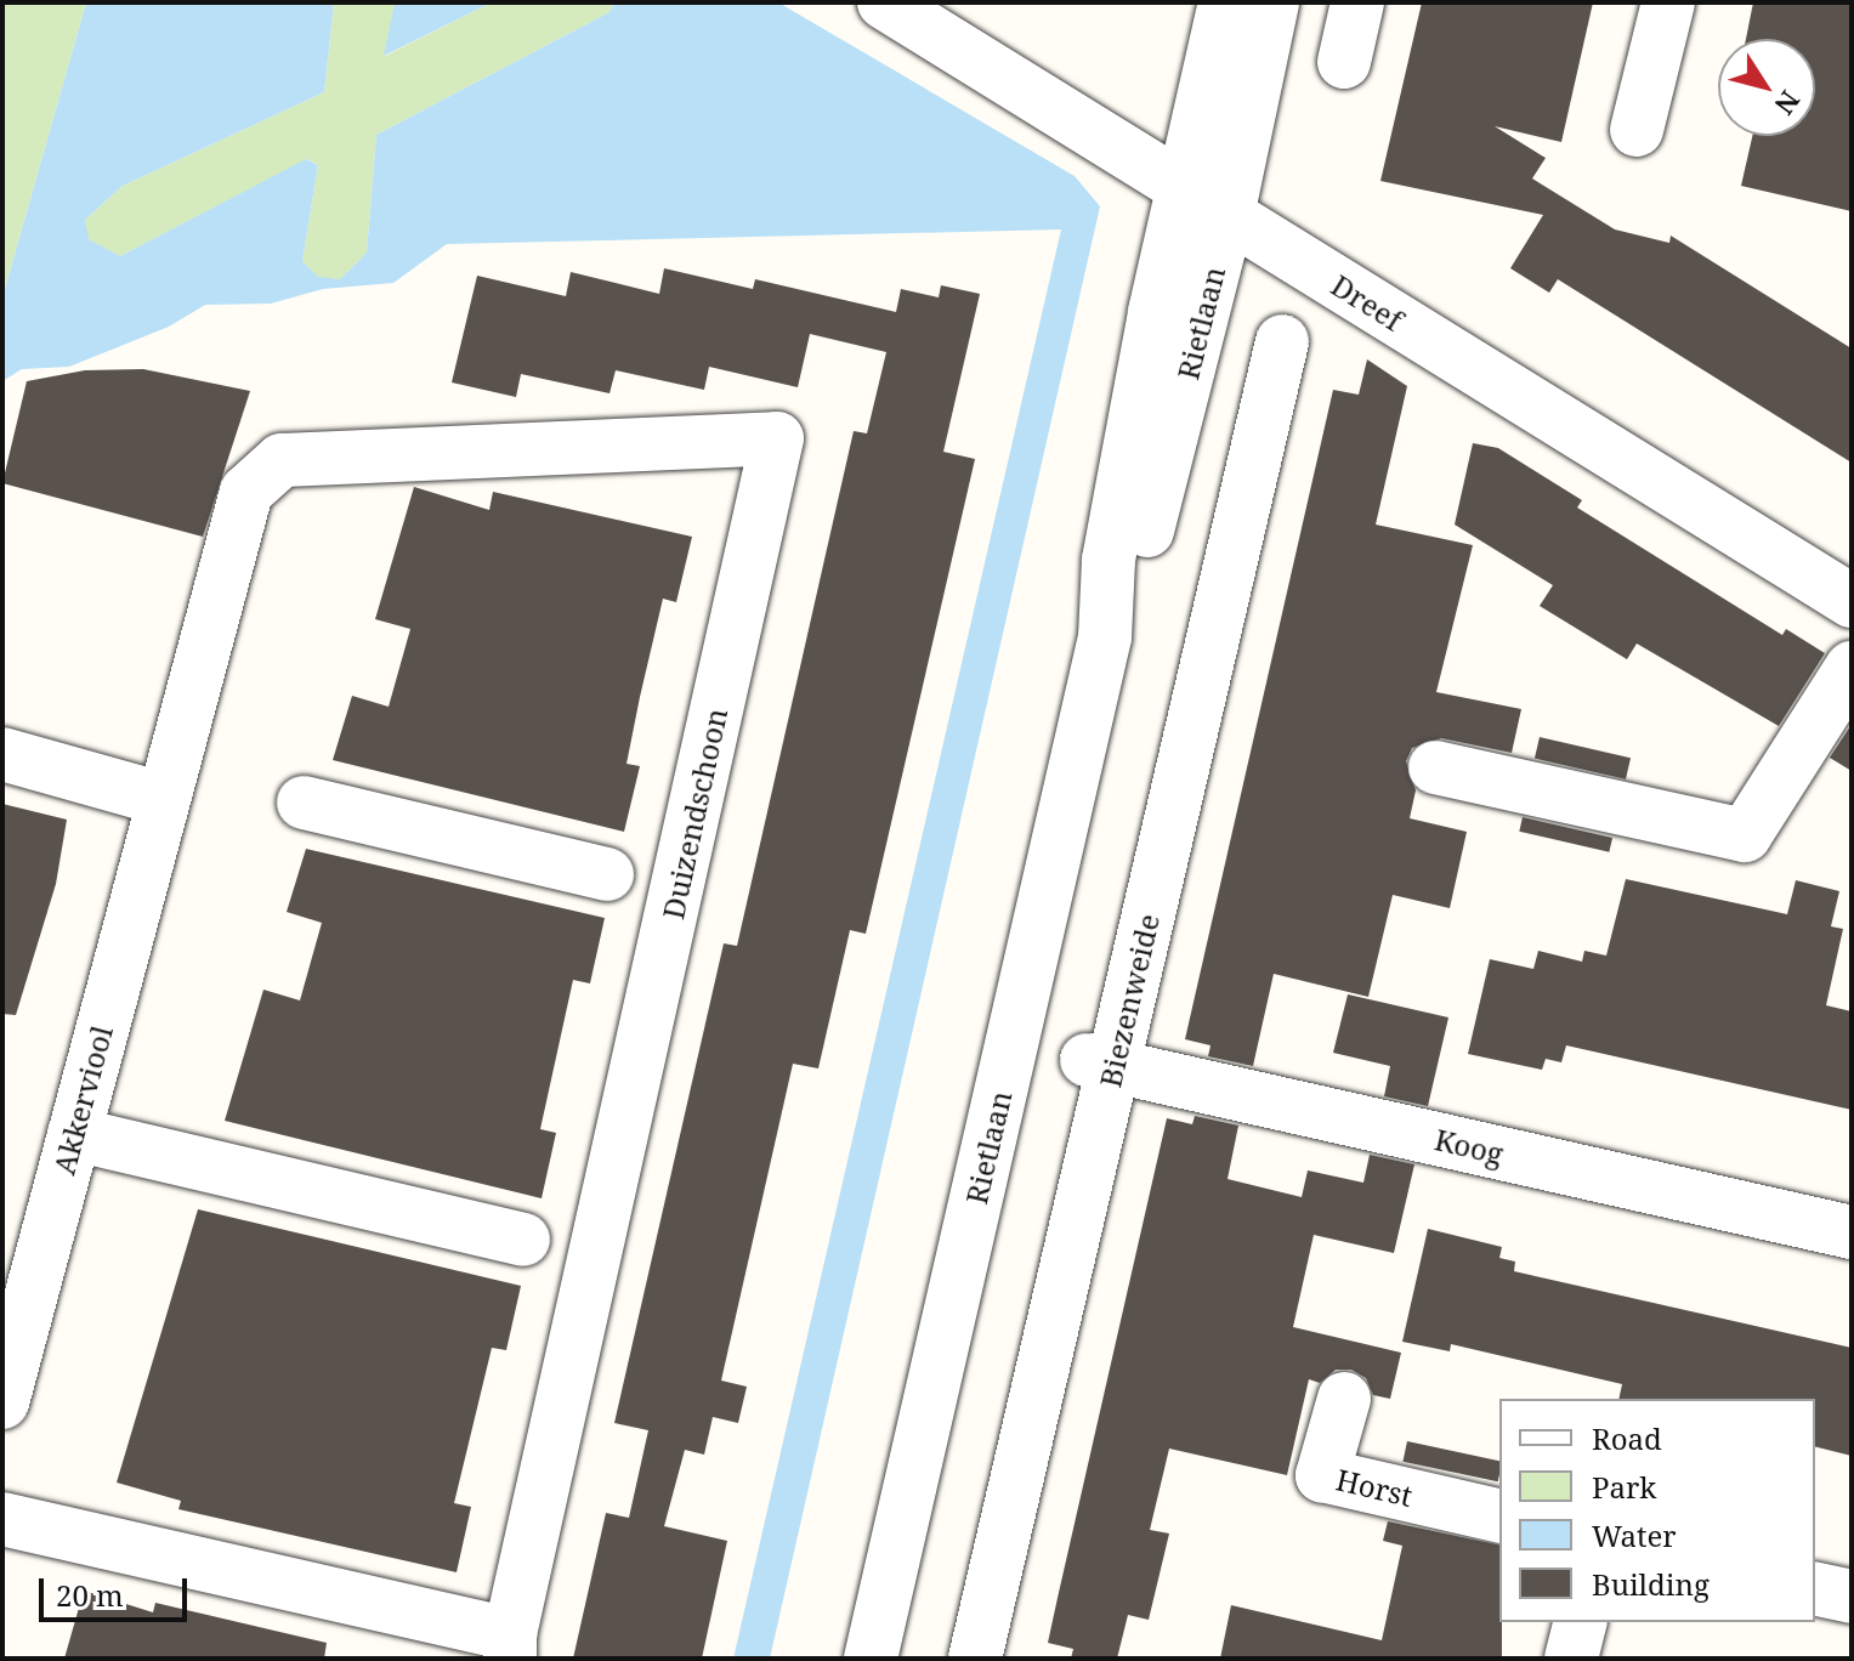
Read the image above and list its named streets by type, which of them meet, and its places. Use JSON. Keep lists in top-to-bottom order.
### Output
{
  "streets": {
    "street": [
      "Dreef",
      "Rietlaan",
      "Duizendschoon",
      "Biezenweide",
      "Akkerviool",
      "Koog",
      "Horst"
    ]
  },
  "crossings": [
    ["Dreef", "Rietlaan"],
    ["Duizendschoon", "Akkerviool"],
    ["Biezenweide", "Koog"]
  ],
  "legend": [
    "Road",
    "Park",
    "Water",
    "Building"
  ],
  "scale_bar": "20 m",
  "north": "bottom right"
}
